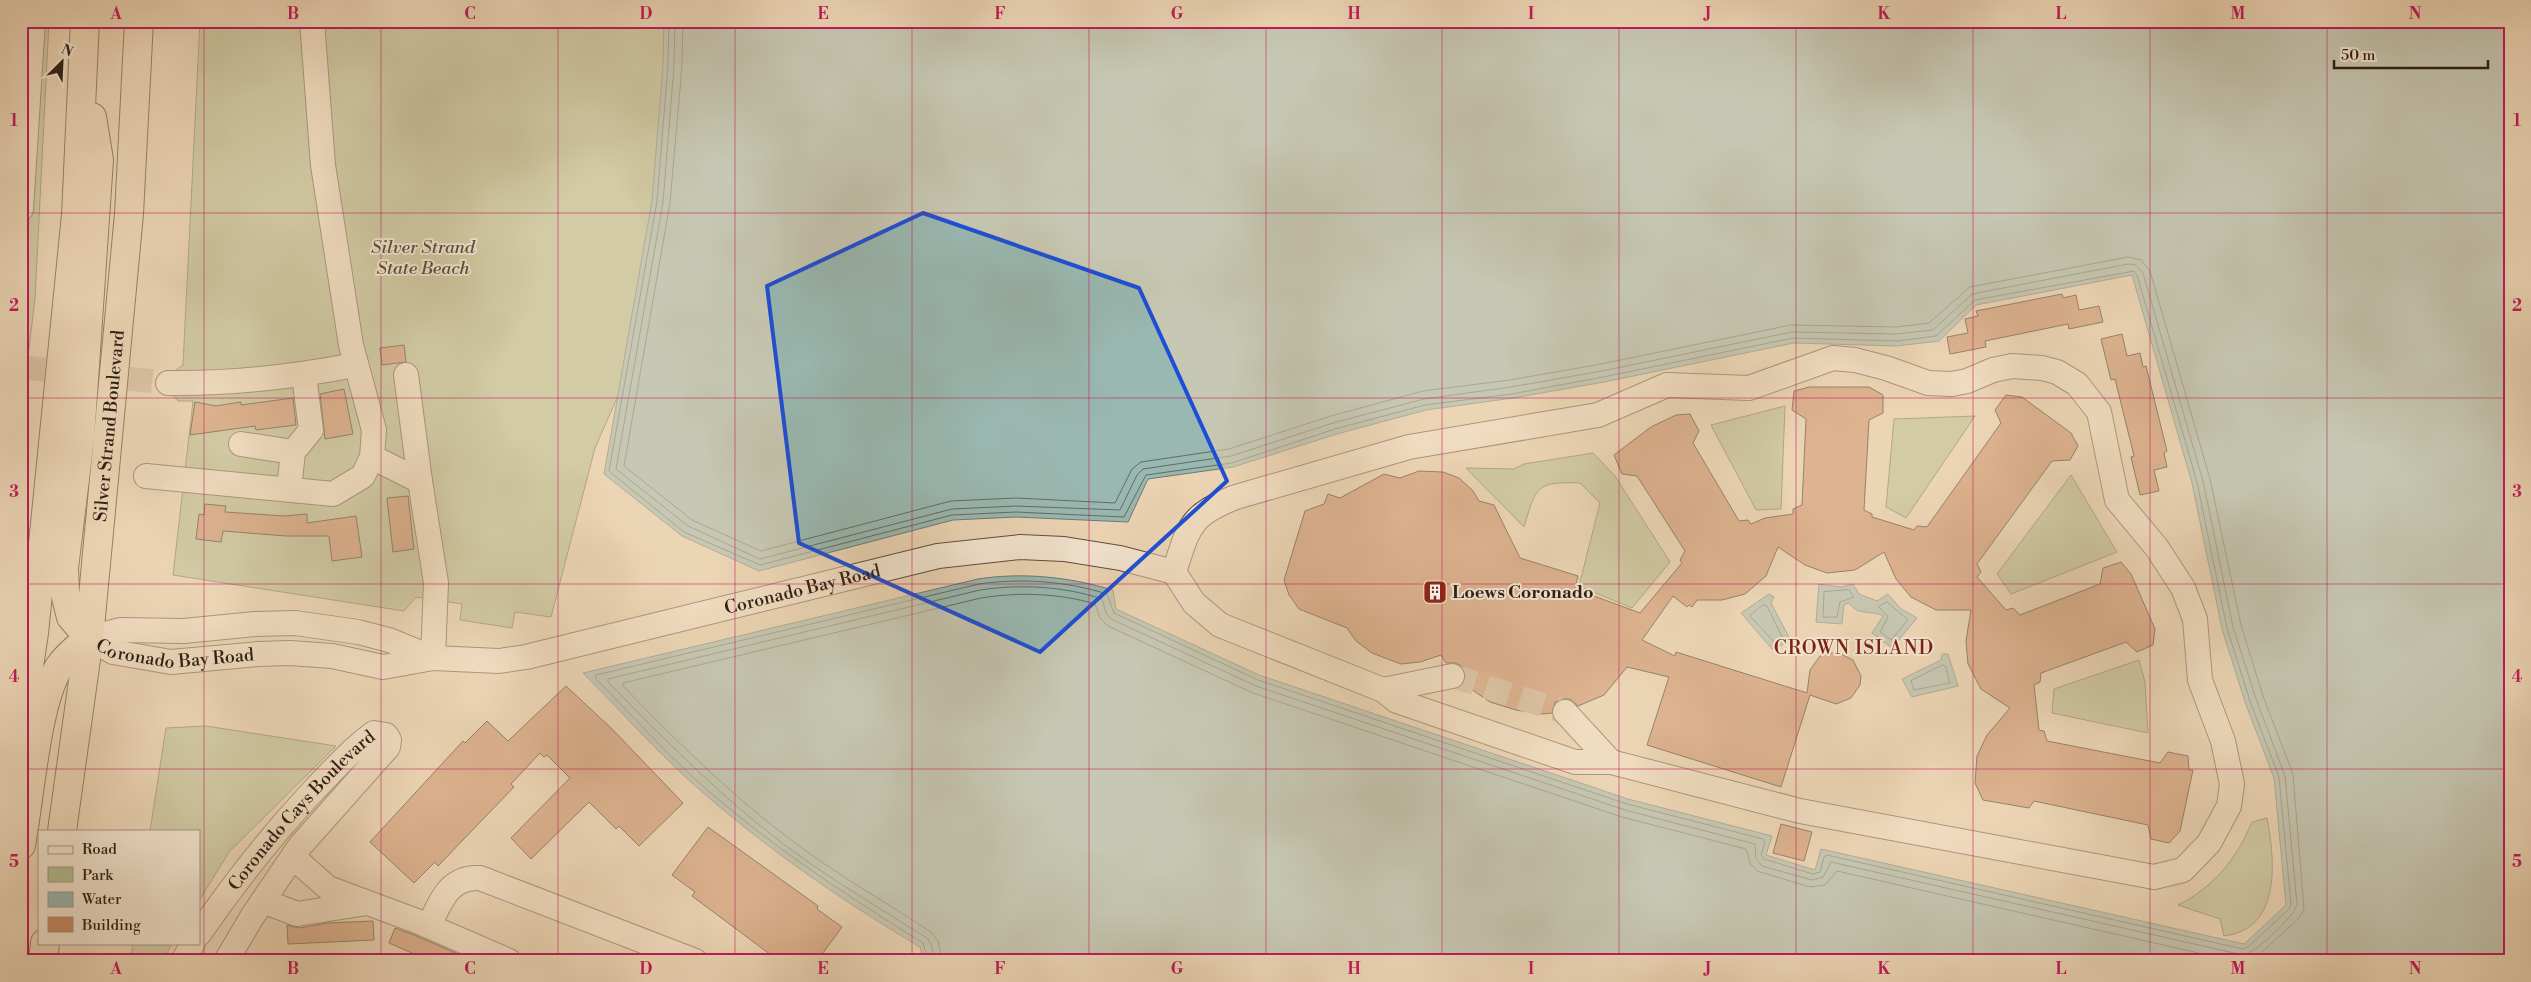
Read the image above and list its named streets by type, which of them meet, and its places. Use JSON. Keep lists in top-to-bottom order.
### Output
{
  "streets": {
    "highway": ["Silver Strand Boulevard"],
    "street": ["Coronado Bay Road", "Coronado Cays Boulevard"]
  },
  "crossings": [
    ["Silver Strand Boulevard", "Coronado Bay Road"]
  ],
  "districts": ["CROWN ISLAND"],
  "parks": ["Silver Strand State Beach"],
  "places": {
    "building": ["Loews Coronado"]
  },
  "legend": [
    "Road",
    "Park",
    "Water",
    "Building"
  ],
  "scale_bar": "50 m",
  "north": "top right",
  "grid": {
    "columns": [
      "A",
      "B",
      "C",
      "D",
      "E",
      "F",
      "G",
      "H",
      "I",
      "J",
      "K",
      "L",
      "M",
      "N"
    ],
    "rows": [
      "1",
      "2",
      "3",
      "4",
      "5"
    ]
  }
}
